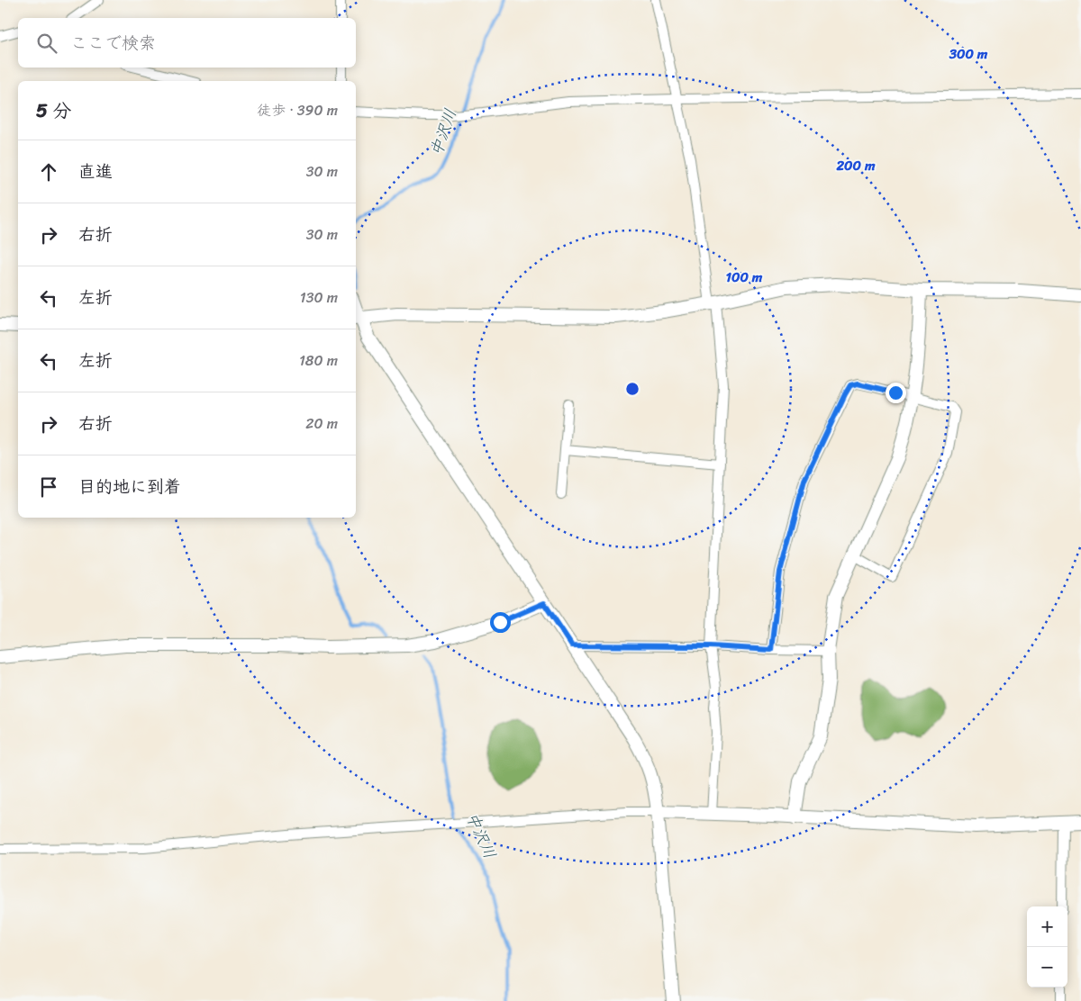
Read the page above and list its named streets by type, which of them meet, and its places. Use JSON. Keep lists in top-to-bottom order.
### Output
{
  "water": ["中沢川"],
  "page": {
    "search": "ここで検索",
    "heading": ["5 分", "徒歩 · 390 m"],
    "list": [
      ["直進", "30 m"],
      ["右折", "30 m"],
      ["左折", "130 m"],
      ["左折", "180 m"],
      ["右折", "20 m"],
      "目的地に到着"
    ],
    "map_buttons": ["+", "−"]
  },
  "rings": ["300 m", "200 m", "100 m"]
}
